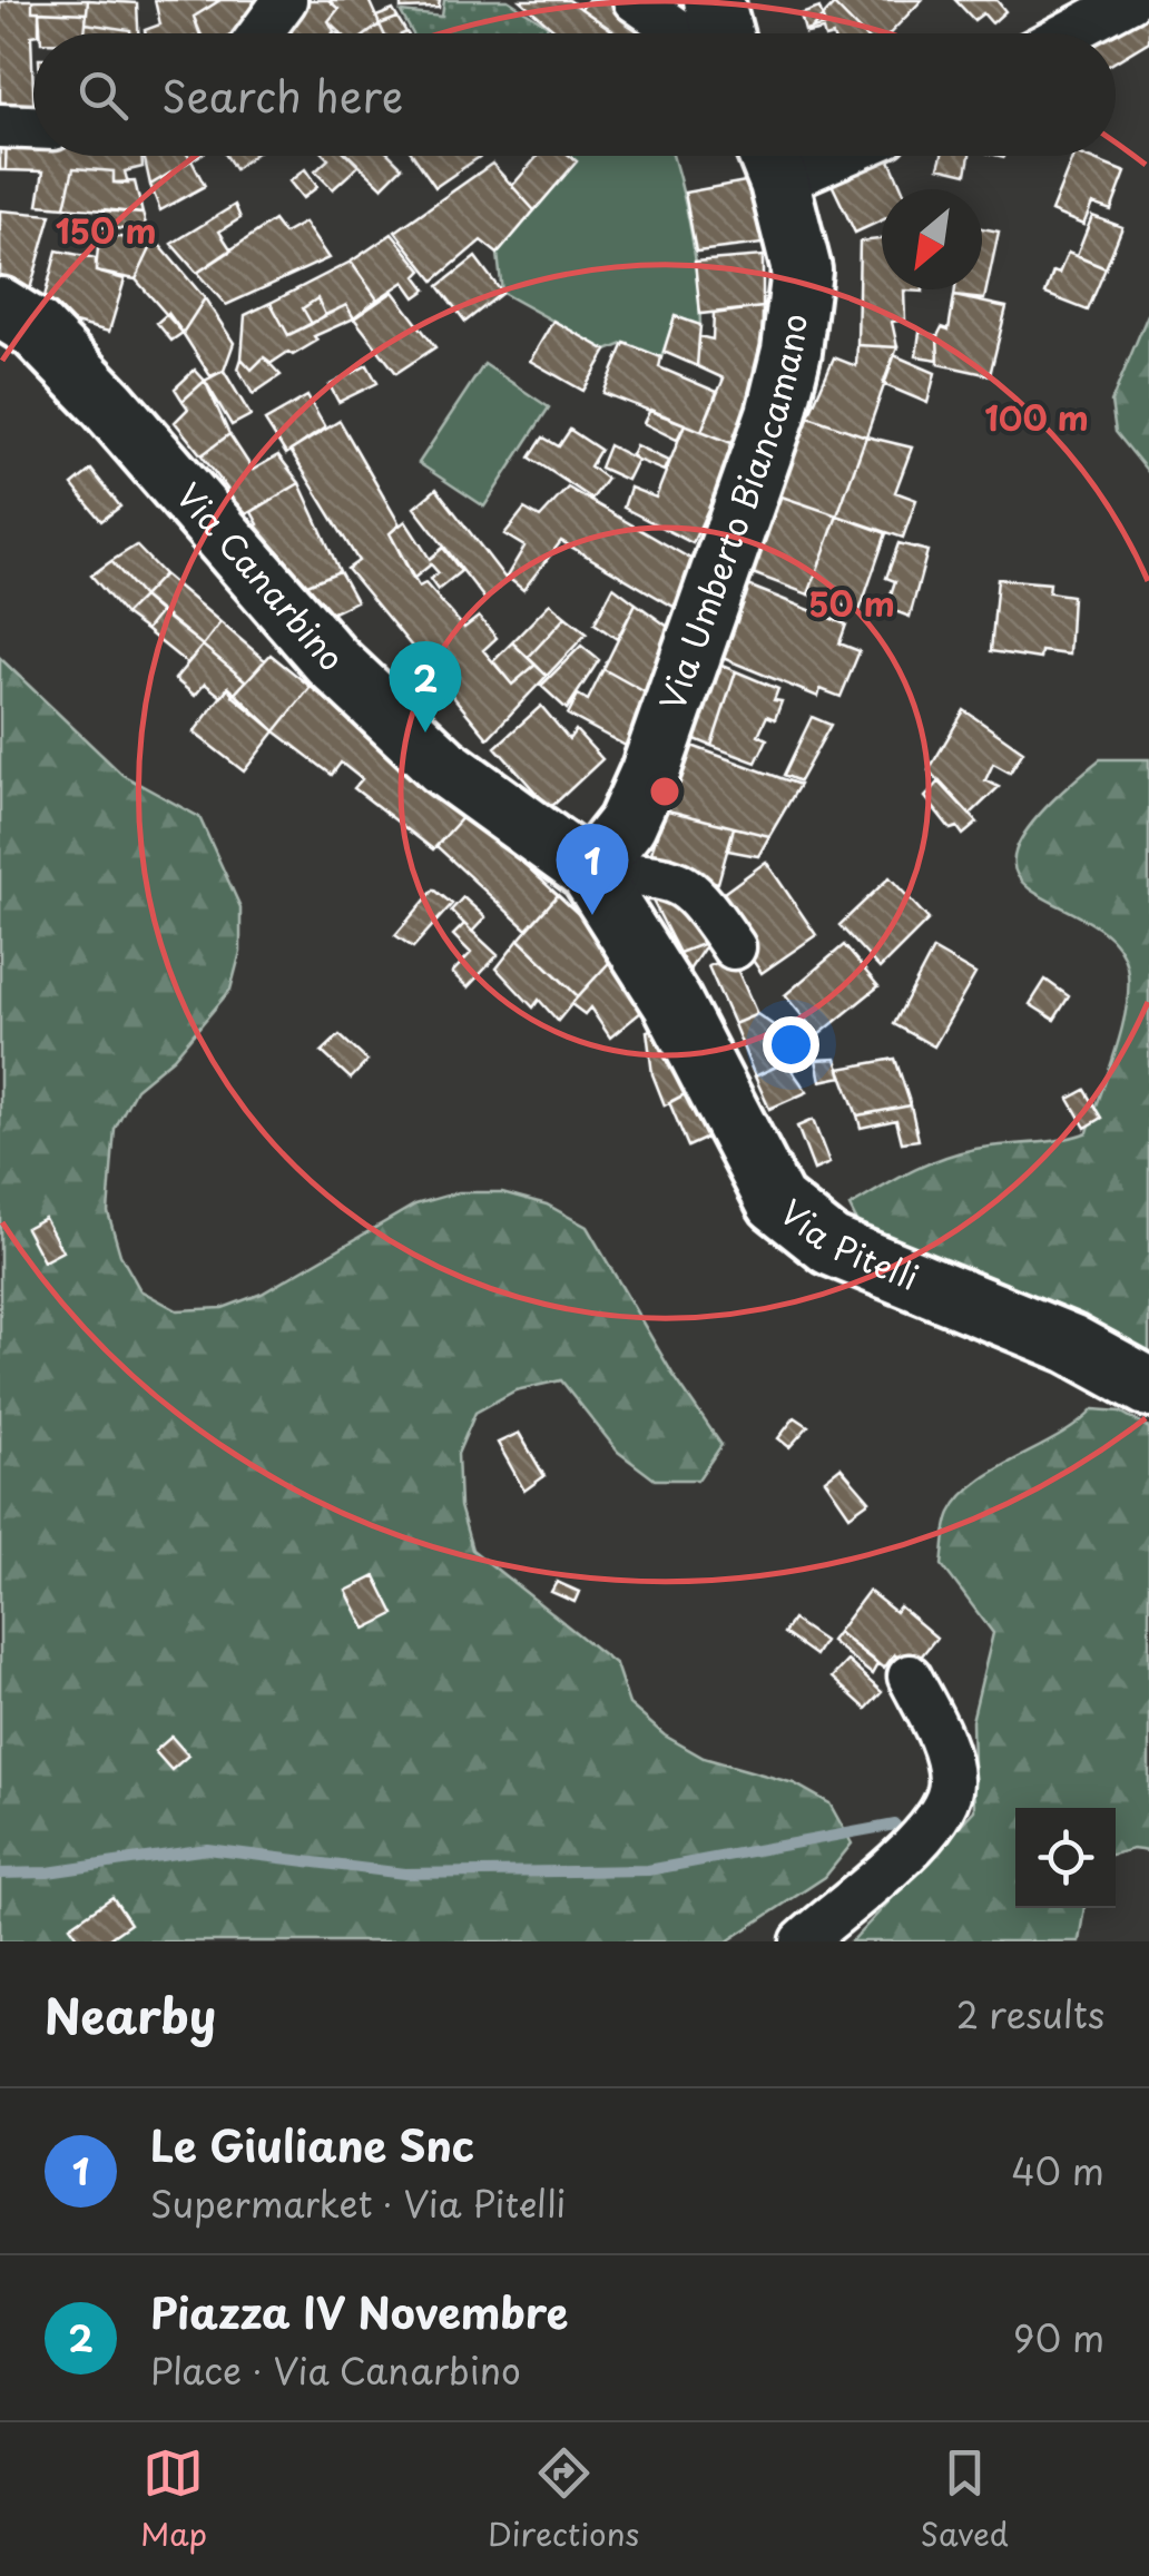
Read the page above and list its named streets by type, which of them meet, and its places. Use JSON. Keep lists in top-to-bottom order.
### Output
{
  "streets": {
    "street": ["Via Umberto Biancamano", "Via Canarbino", "Via Pitelli"]
  },
  "crossings": [
    ["Via Umberto Biancamano", "Via Canarbino"],
    ["Via Umberto Biancamano", "Via Pitelli"],
    ["Via Canarbino", "Via Pitelli"]
  ],
  "north": "bottom left",
  "page": {
    "search": "Search here",
    "pins": ["2", "1"],
    "heading": ["Nearby", "2 results"],
    "list": [
      {
        "mark": "1",
        "name": "Le Giuliane Snc",
        "note": "Supermarket · Via Pitelli",
        "value": "40 m"
      },
      {
        "mark": "2",
        "name": "Piazza IV Novembre",
        "note": "Place · Via Canarbino",
        "value": "90 m"
      }
    ],
    "nav": ["Map", "Directions", "Saved"]
  },
  "rings": ["150 m", "100 m", "50 m"]
}
